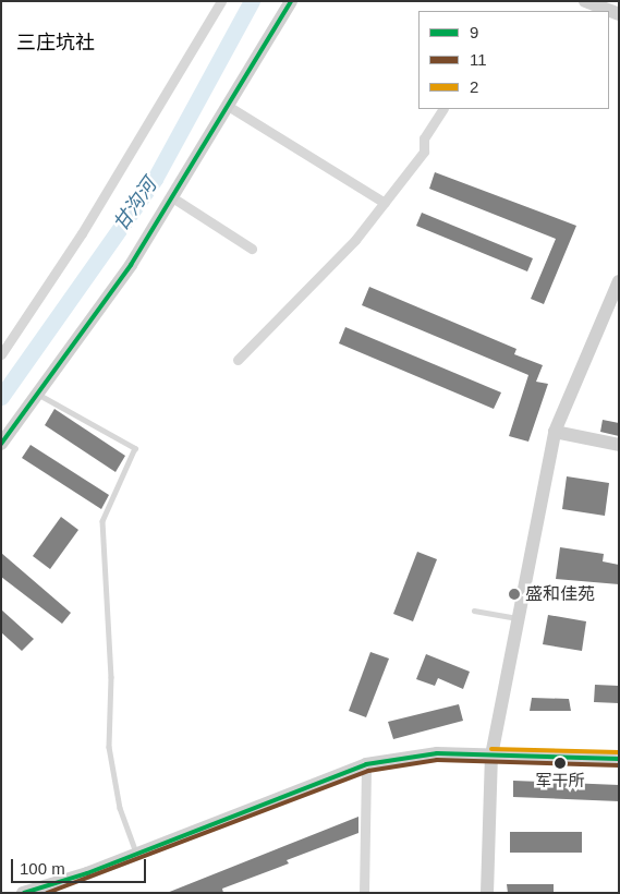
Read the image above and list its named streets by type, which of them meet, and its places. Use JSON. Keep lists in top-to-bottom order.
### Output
{
  "districts": ["三庄坑社"],
  "water": ["甘沟河"],
  "places": ["盛和佳苑", "军干所"],
  "lines": ["transit line 9", "transit line 2", "transit line 11"],
  "legend": ["9", "11", "2"],
  "scale_bar": "100 m"
}
